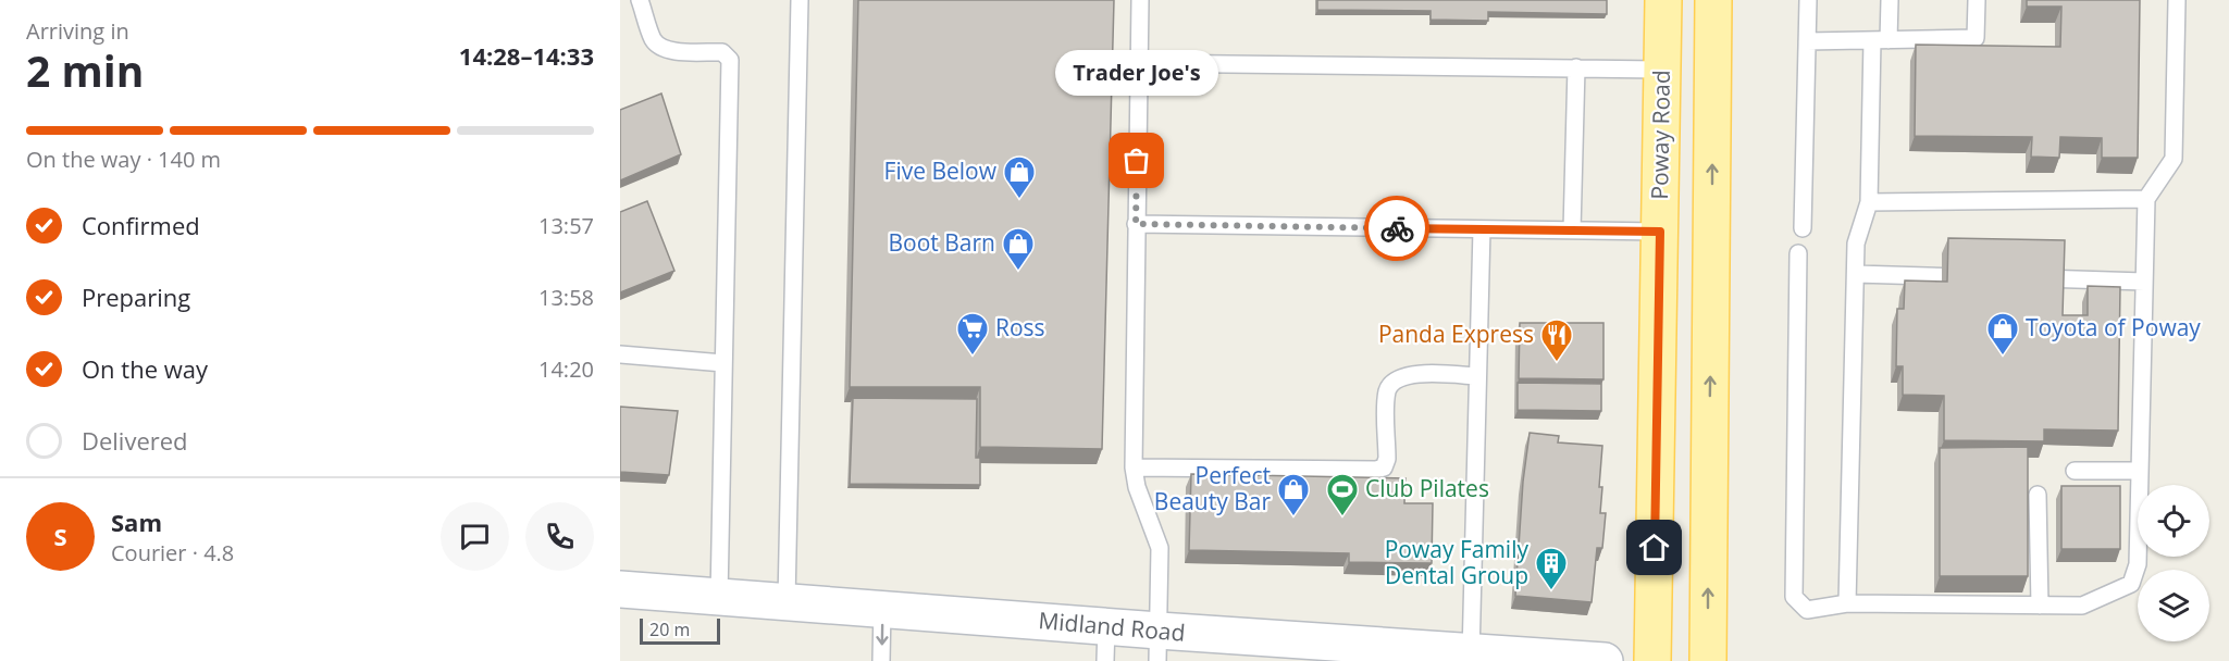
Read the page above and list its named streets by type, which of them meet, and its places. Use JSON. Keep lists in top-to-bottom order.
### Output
{
  "streets": {
    "main road": ["Poway Road", "Midland Road"]
  },
  "places": {
    "other": ["Trader Joe's"],
    "shop": [
      "Five Below",
      "Boot Barn",
      "Toyota of Poway",
      "Perfect Beauty Bar"
    ],
    "supermarket": ["Ross"],
    "restaurant": ["Panda Express"],
    "sports": ["Club Pilates"],
    "building": ["Poway Family Dental Group"]
  },
  "scale_bar": "20 m",
  "page": {
    "heading": ["2 min", "Arriving in", "14:28–14:33"],
    "panel": ["Sam", "Courier · 4.8"],
    "bubble": "Trader Joe's",
    "bar": "On the way · 140 m",
    "list": [
      ["Confirmed", "13:57"],
      ["Preparing", "13:58"],
      ["On the way", "14:20"],
      "Delivered"
    ],
    "round": "S",
    "scale": "20 m"
  }
}
